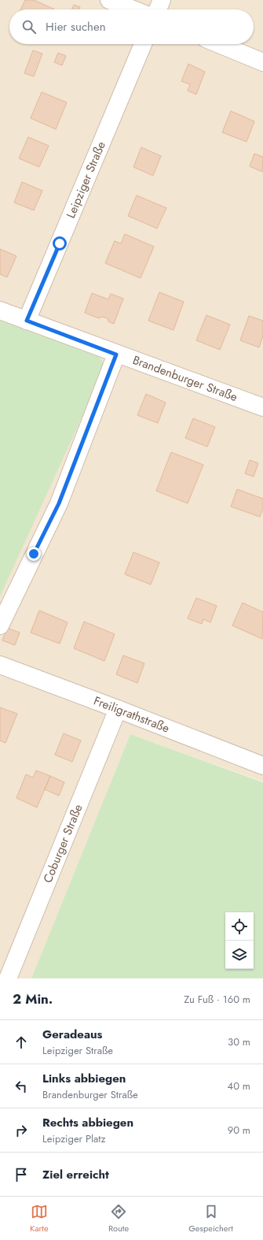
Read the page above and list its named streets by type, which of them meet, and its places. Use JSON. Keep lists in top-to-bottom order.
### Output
{
  "streets": {
    "street": [
      "Leipziger Straße",
      "Brandenburger Straße",
      "Freiligrathstraße",
      "Coburger Straße"
    ]
  },
  "crossings": [
    ["Leipziger Straße", "Brandenburger Straße"],
    ["Freiligrathstraße", "Coburger Straße"]
  ],
  "page": {
    "search": "Hier suchen",
    "heading": ["2 Min.", "Zu Fuß · 160 m"],
    "list": [
      ["Geradeaus", "Leipziger Straße", "30 m"],
      ["Links abbiegen", "Brandenburger Straße", "40 m"],
      ["Rechts abbiegen", "Leipziger Platz", "90 m"],
      "Ziel erreicht"
    ],
    "nav": ["Karte", "Route", "Gespeichert"]
  }
}
